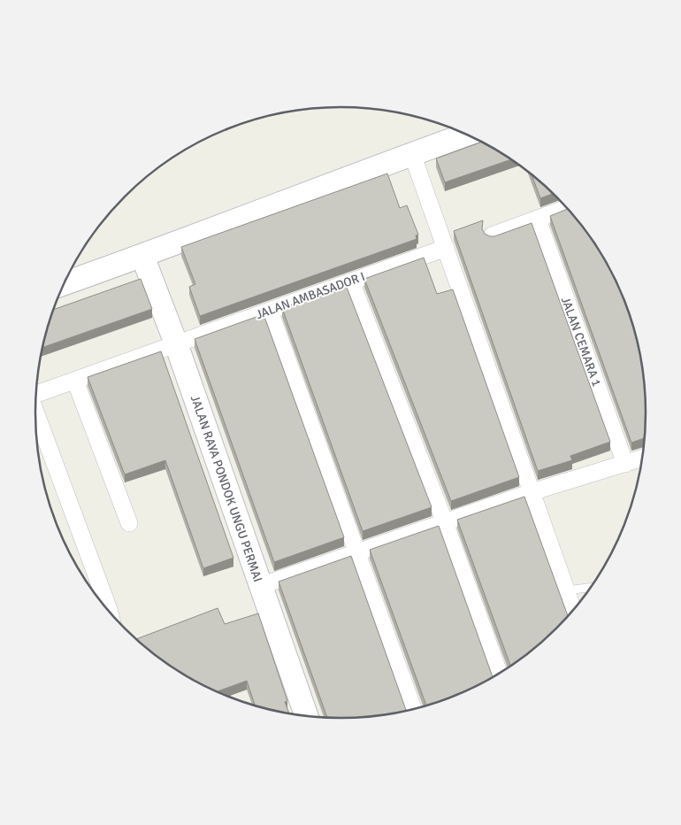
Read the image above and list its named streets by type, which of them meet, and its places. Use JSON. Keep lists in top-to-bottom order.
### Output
{
  "streets": {
    "street": ["JALAN AMBASADOR I", "JALAN CEMARA 1", "JALAN RAYA PONDOK UNGU PERMAI"]
  },
  "crossings": [
    ["JALAN AMBASADOR I", "JALAN RAYA PONDOK UNGU PERMAI"]
  ]
}
